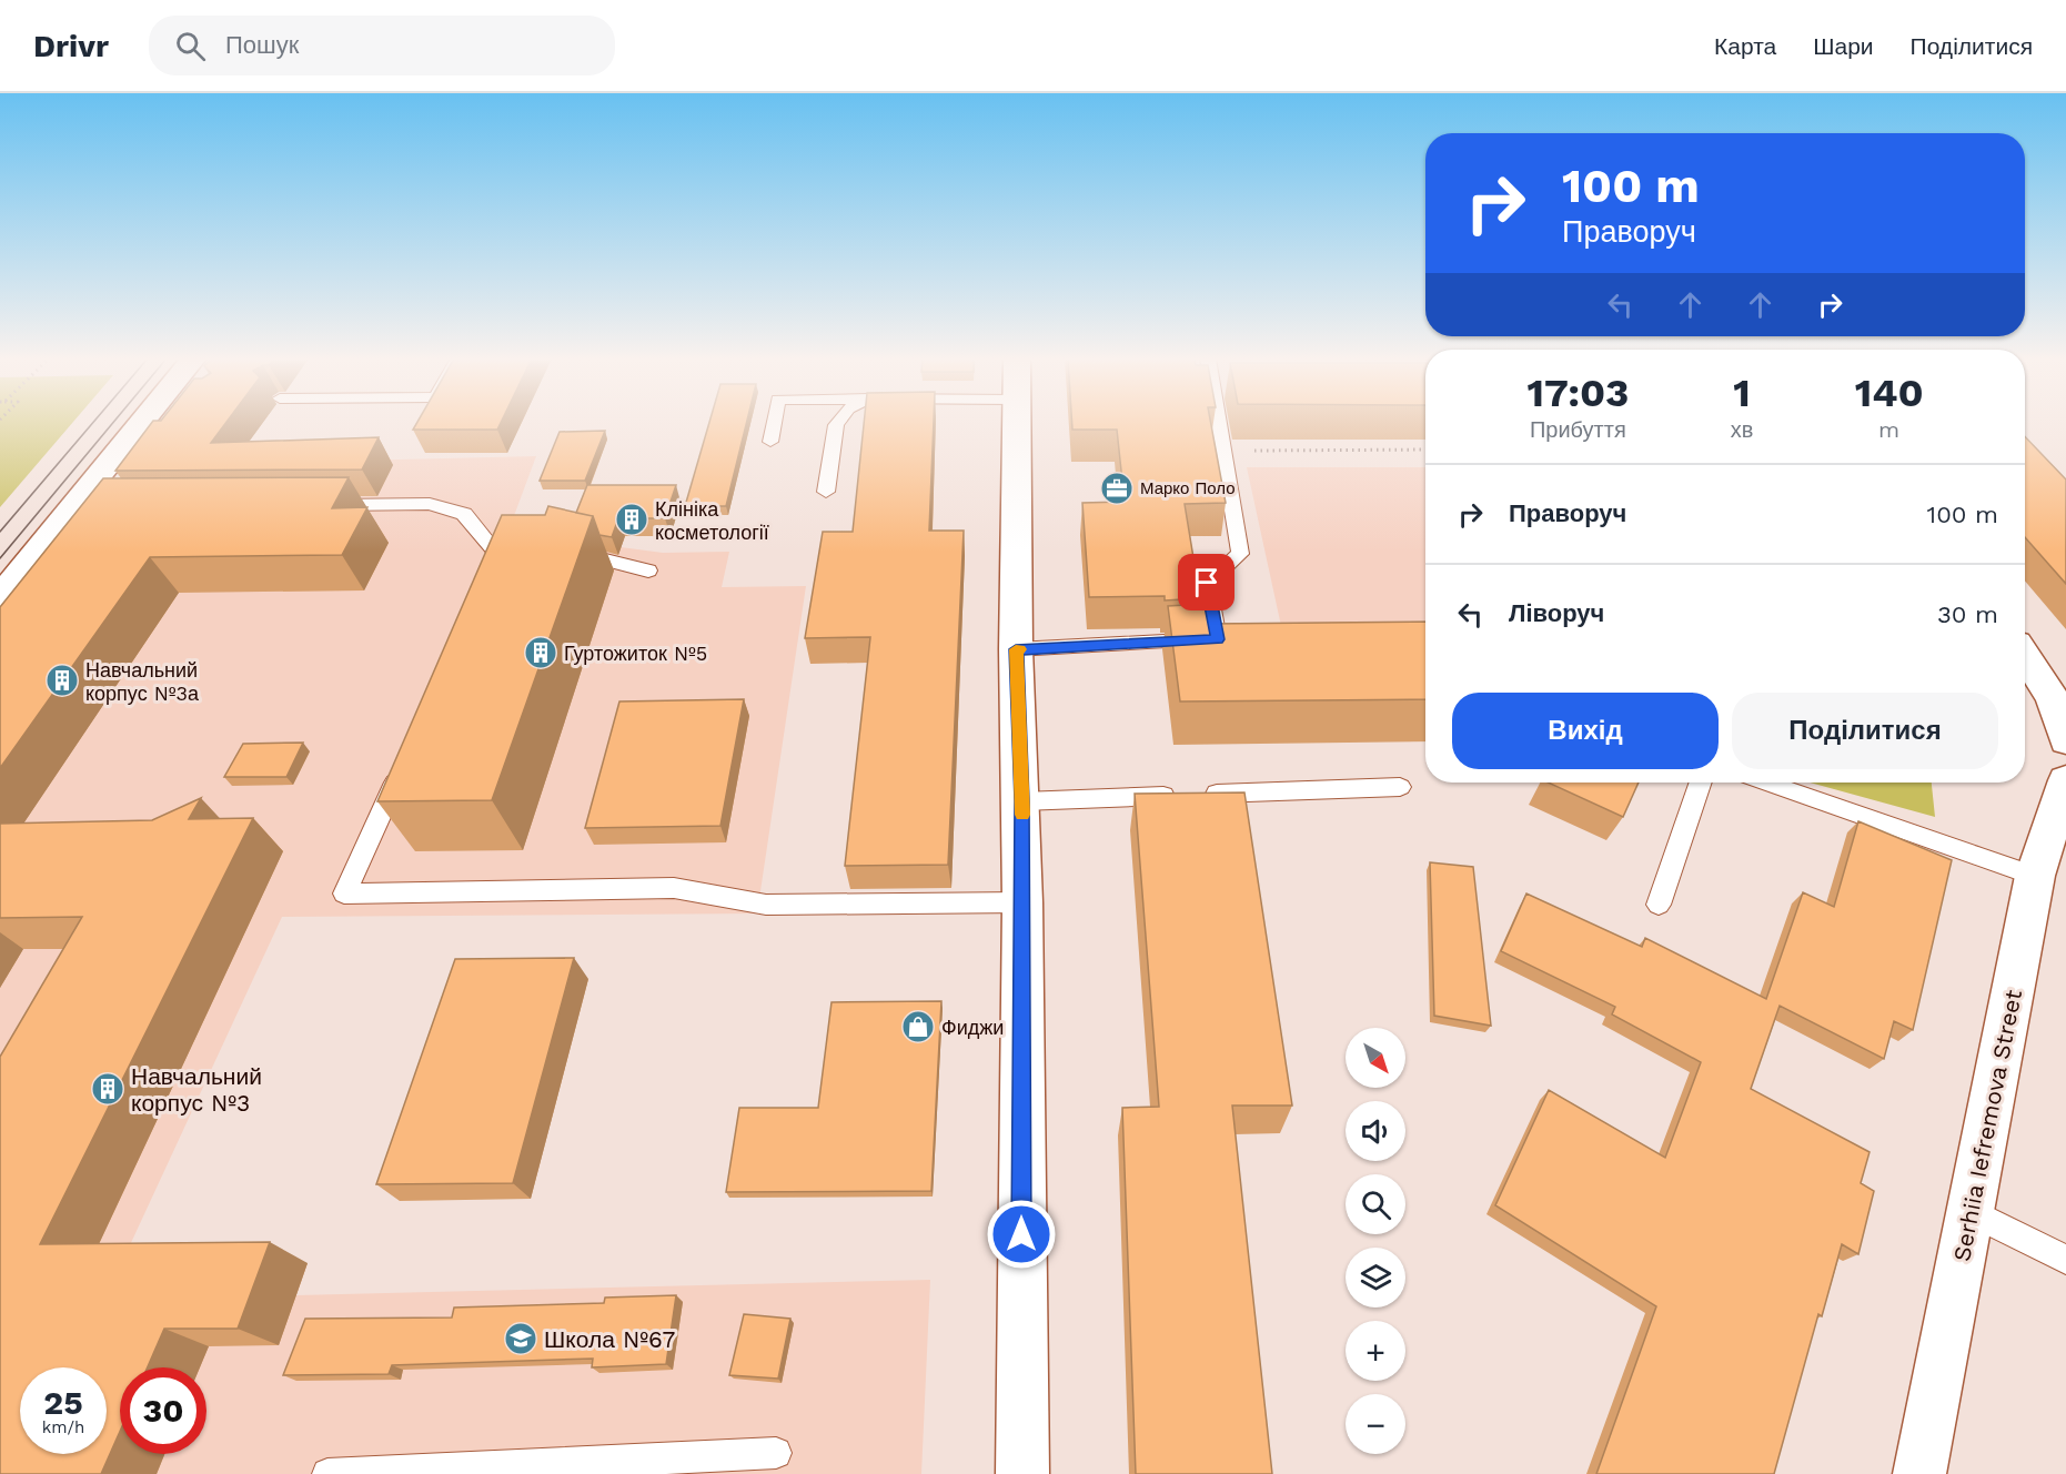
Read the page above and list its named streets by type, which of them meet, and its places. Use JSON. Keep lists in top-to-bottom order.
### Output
{
  "streets": {
    "street": ["Serhiia Iefremova Street"]
  },
  "places": {
    "office": ["Марко Поло"],
    "building": [
      "Клініка косметології",
      "Гуртожиток №5",
      "Навчальний корпус №3а",
      "Навчальний корпус №3"
    ],
    "shop": ["Фиджи"],
    "school or university": ["Школа №67"]
  },
  "north": "bottom right",
  "page": {
    "header": "Drivr",
    "search": "Пошук",
    "nav": ["Карта", "Шари", "Поділитися"],
    "turn": ["100 m", "Праворуч"],
    "eta": [
      "17:03",
      "Прибуття",
      "1",
      "хв",
      "140",
      "m"
    ],
    "list": [
      {
        "name": "Праворуч",
        "value": "100 m"
      },
      {
        "name": "Ліворуч",
        "value": "30 m"
      }
    ],
    "buttons": ["Вихід", "Поділитися"],
    "map_buttons": ["+", "−"],
    "speed": "25 km/h",
    "limit": "30"
  }
}
